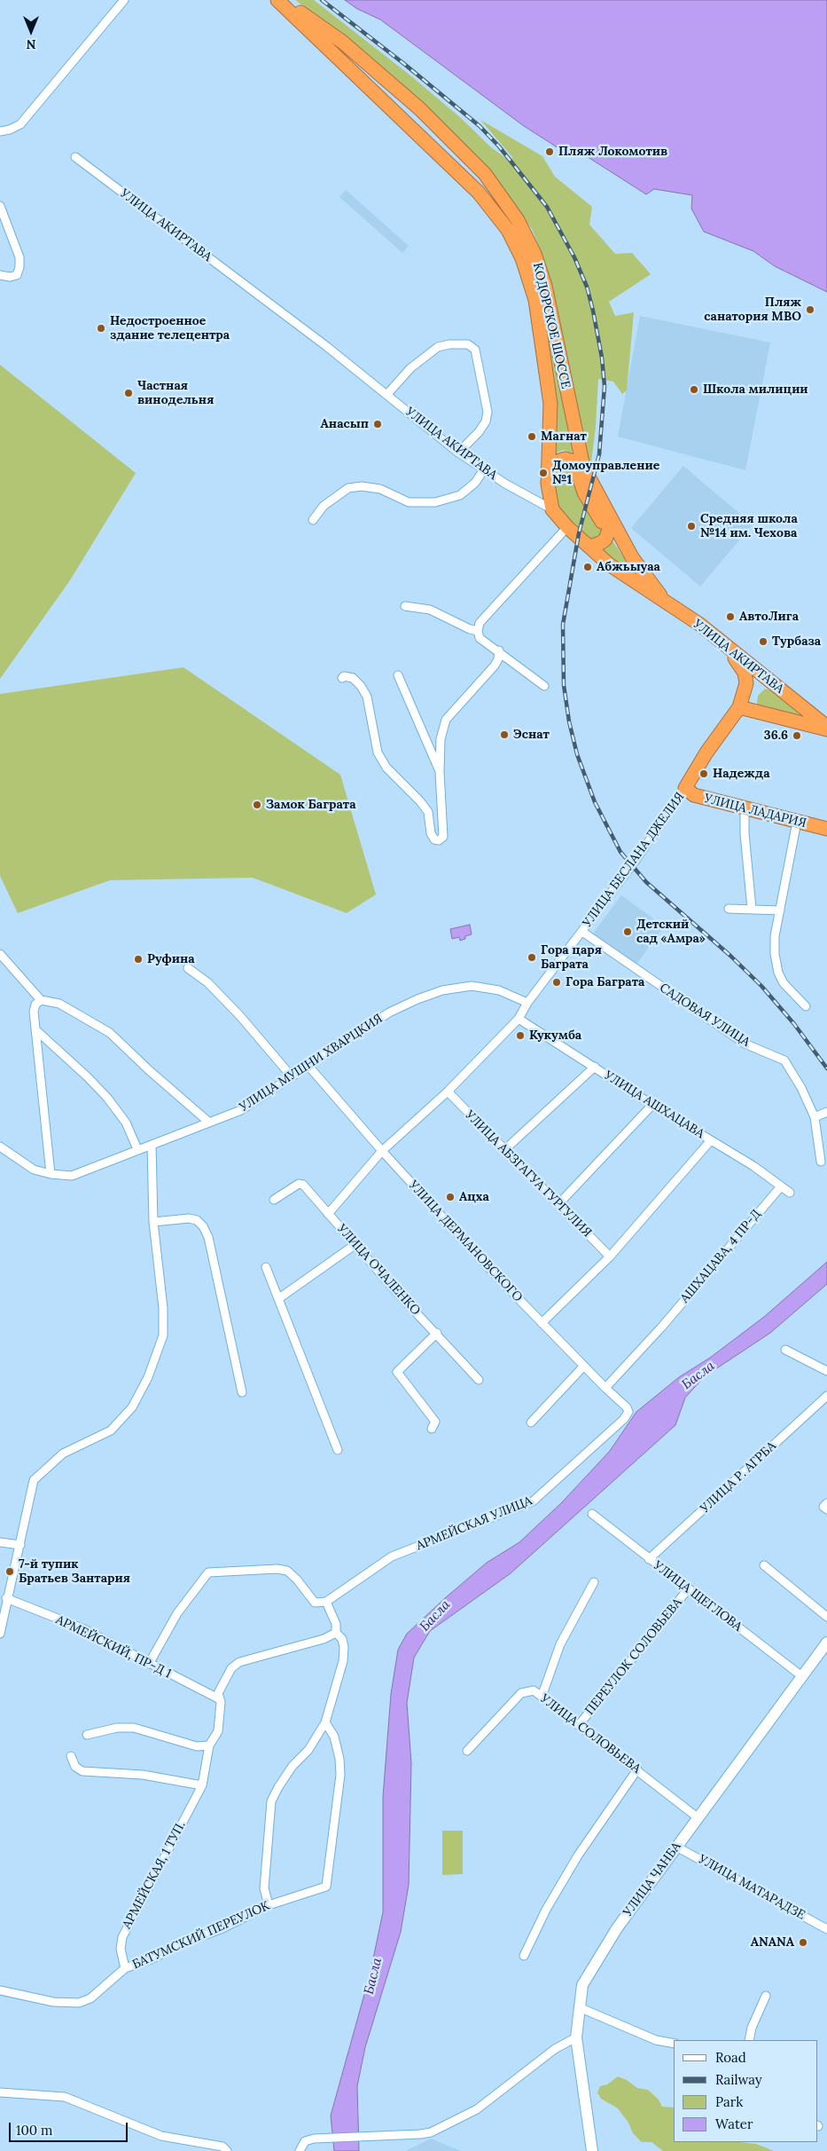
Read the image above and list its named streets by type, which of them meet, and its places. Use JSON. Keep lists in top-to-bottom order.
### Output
{
  "streets": {
    "highway": [
      "УЛИЦА АКИРТАВА",
      "КОДОРСКОЕ ШОССЕ",
      "УЛИЦА ЛАДАРИЯ",
      "УЛИЦА БЕСЛАНА ДЖЕЛИЯ"
    ],
    "street": [
      "САДОВАЯ УЛИЦА",
      "УЛИЦА МУШНИ ХВАРЦКИЯ",
      "УЛИЦА АШХАЦАВА",
      "УЛИЦА АБЗГАГУА ГУРГУЛИЯ",
      "УЛИЦА ДЕРМАНОВСКОГО",
      "АШХАЦАВА, 4 ПР-Д",
      "УЛИЦА ОЧАЛЕНКО",
      "УЛИЦА Р. АГРБА",
      "АРМЕЙСКАЯ УЛИЦА",
      "УЛИЦА ЩЕГЛОВА",
      "АРМЕЙСКИЙ, ПР-Д 1",
      "ПЕРЕУЛОК СОЛОВЬЕВА",
      "УЛИЦА СОЛОВЬЕВА",
      "АРМЕЙСКАЯ, 1 ТУП.",
      "УЛИЦА ЧАНБА",
      "УЛИЦА МАТАРАДЗЕ",
      "БАТУМСКИЙ ПЕРЕУЛОК"
    ]
  },
  "crossings": [
    ["УЛИЦА АКИРТАВА", "КОДОРСКОЕ ШОССЕ"],
    ["УЛИЦА АКИРТАВА", "УЛИЦА БЕСЛАНА ДЖЕЛИЯ"],
    ["УЛИЦА ЛАДАРИЯ", "УЛИЦА БЕСЛАНА ДЖЕЛИЯ"],
    ["УЛИЦА БЕСЛАНА ДЖЕЛИЯ", "САДОВАЯ УЛИЦА"],
    ["УЛИЦА БЕСЛАНА ДЖЕЛИЯ", "УЛИЦА МУШНИ ХВАРЦКИЯ"],
    ["УЛИЦА БЕСЛАНА ДЖЕЛИЯ", "УЛИЦА АШХАЦАВА"],
    ["УЛИЦА БЕСЛАНА ДЖЕЛИЯ", "УЛИЦА АБЗГАГУА ГУРГУЛИЯ"],
    ["УЛИЦА БЕСЛАНА ДЖЕЛИЯ", "УЛИЦА ДЕРМАНОВСКОГО"],
    ["УЛИЦА БЕСЛАНА ДЖЕЛИЯ", "УЛИЦА ОЧАЛЕНКО"],
    ["УЛИЦА МУШНИ ХВАРЦКИЯ", "УЛИЦА ДЕРМАНОВСКОГО"],
    ["УЛИЦА АШХАЦАВА", "АШХАЦАВА, 4 ПР-Д"],
    ["УЛИЦА ДЕРМАНОВСКОГО", "АШХАЦАВА, 4 ПР-Д"],
    ["УЛИЦА ДЕРМАНОВСКОГО", "АРМЕЙСКАЯ УЛИЦА"],
    ["УЛИЦА Р. АГРБА", "УЛИЦА ЩЕГЛОВА"],
    ["УЛИЦА ЩЕГЛОВА", "ПЕРЕУЛОК СОЛОВЬЕВА"],
    ["УЛИЦА ЩЕГЛОВА", "УЛИЦА ЧАНБА"],
    ["АРМЕЙСКИЙ, ПР-Д 1", "АРМЕЙСКАЯ, 1 ТУП."],
    ["ПЕРЕУЛОК СОЛОВЬЕВА", "УЛИЦА СОЛОВЬЕВА"],
    ["УЛИЦА СОЛОВЬЕВА", "УЛИЦА ЧАНБА"],
    ["АРМЕЙСКАЯ, 1 ТУП.", "БАТУМСКИЙ ПЕРЕУЛОК"],
    ["УЛИЦА ЧАНБА", "УЛИЦА МАТАРАДЗЕ"]
  ],
  "water": ["Басла"],
  "places": [
    "Пляж Локомотив",
    "Пляж санатория МВО",
    "Недостроенное здание телецентра",
    "Школа милиции",
    "Частная винодельня",
    "Анасып",
    "Магнат",
    "Домоуправление №1",
    "Средняя школа №14 им. Чехова",
    "Абжьыуаа",
    "АвтоЛига",
    "Турбаза",
    "Эснат",
    "36.6",
    "Надежда",
    "Замок Баграта",
    "Детский сад «Амра»",
    "Гора царя Баграта",
    "Руфина",
    "Гора Баграта",
    "Кукумба",
    "Ацха",
    "7-й тупик Братьев Зантария",
    "ANANA"
  ],
  "legend": [
    "Road",
    "Railway",
    "Park",
    "Water"
  ],
  "scale_bar": "100 m",
  "north": "bottom"
}
